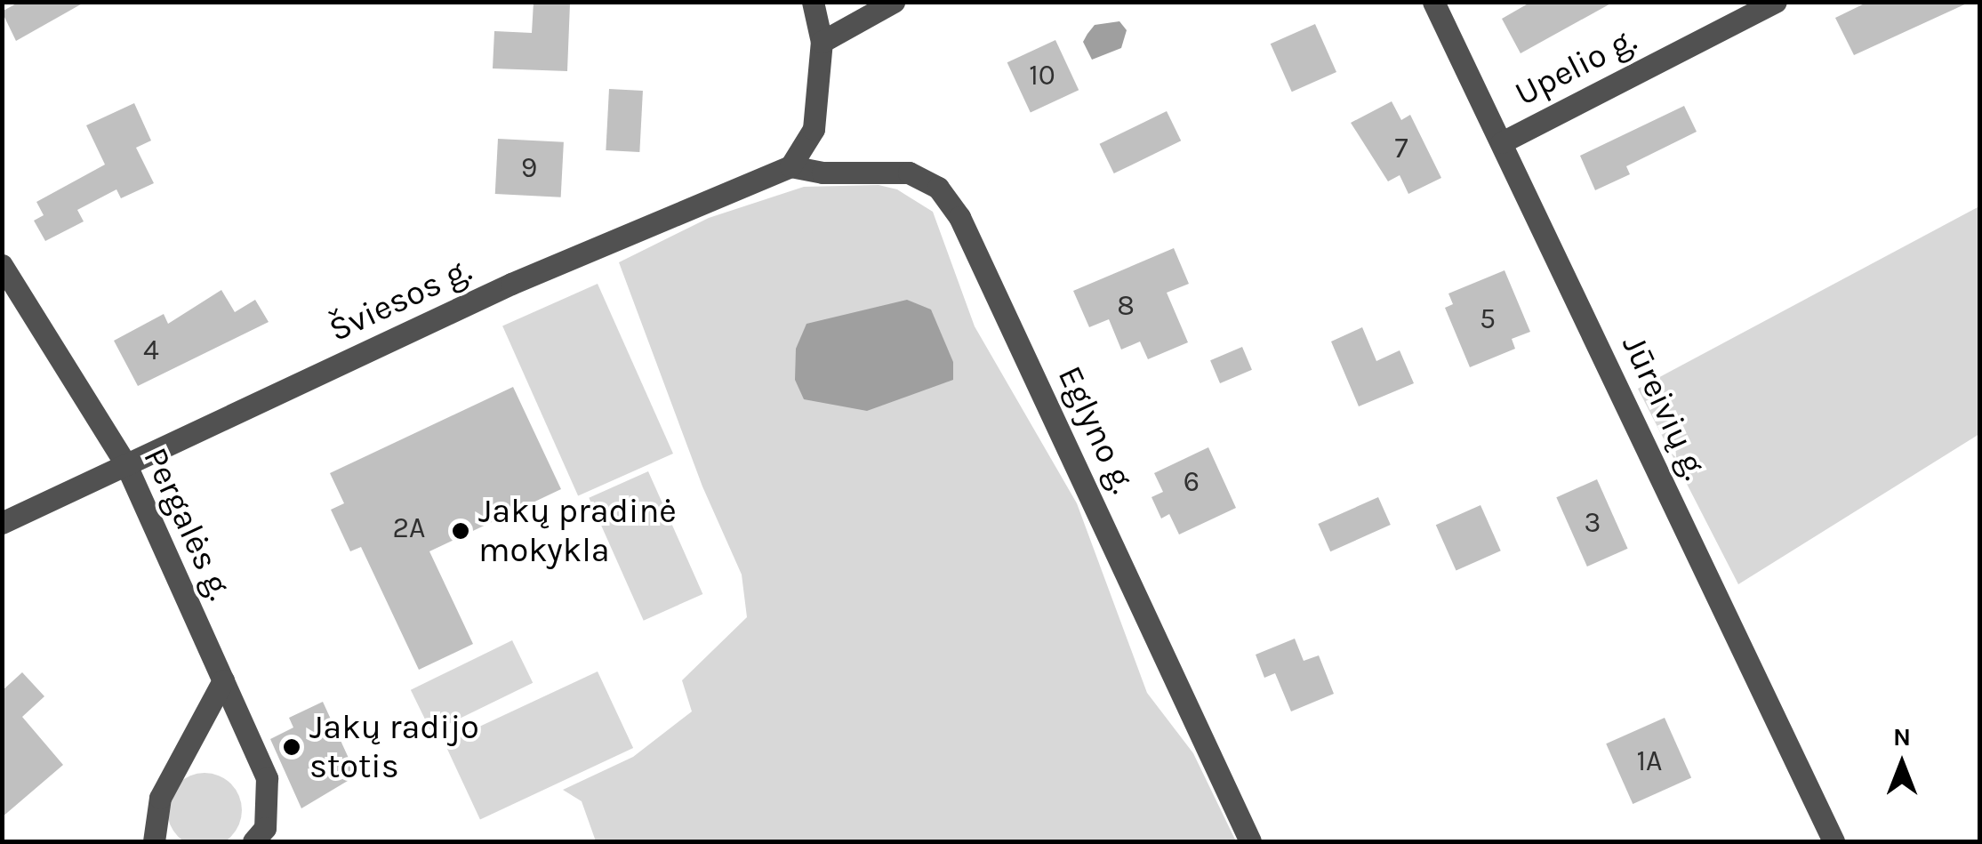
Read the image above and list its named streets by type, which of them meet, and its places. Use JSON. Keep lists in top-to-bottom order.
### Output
{
  "streets": {
    "street": [
      "Upelio g.",
      "Šviesos g.",
      "Jūreivių g.",
      "Eglyno g.",
      "Pergalės g."
    ]
  },
  "crossings": [
    ["Upelio g.", "Jūreivių g."],
    ["Šviesos g.", "Eglyno g."],
    ["Šviesos g.", "Pergalės g."]
  ],
  "places": ["Jakų pradinė mokykla", "Jakų radijo stotis"],
  "house_numbers": [
    "10",
    "7",
    "9",
    "8",
    "5",
    "4",
    "6",
    "3",
    "2A",
    "1A"
  ],
  "north": "top"
}
